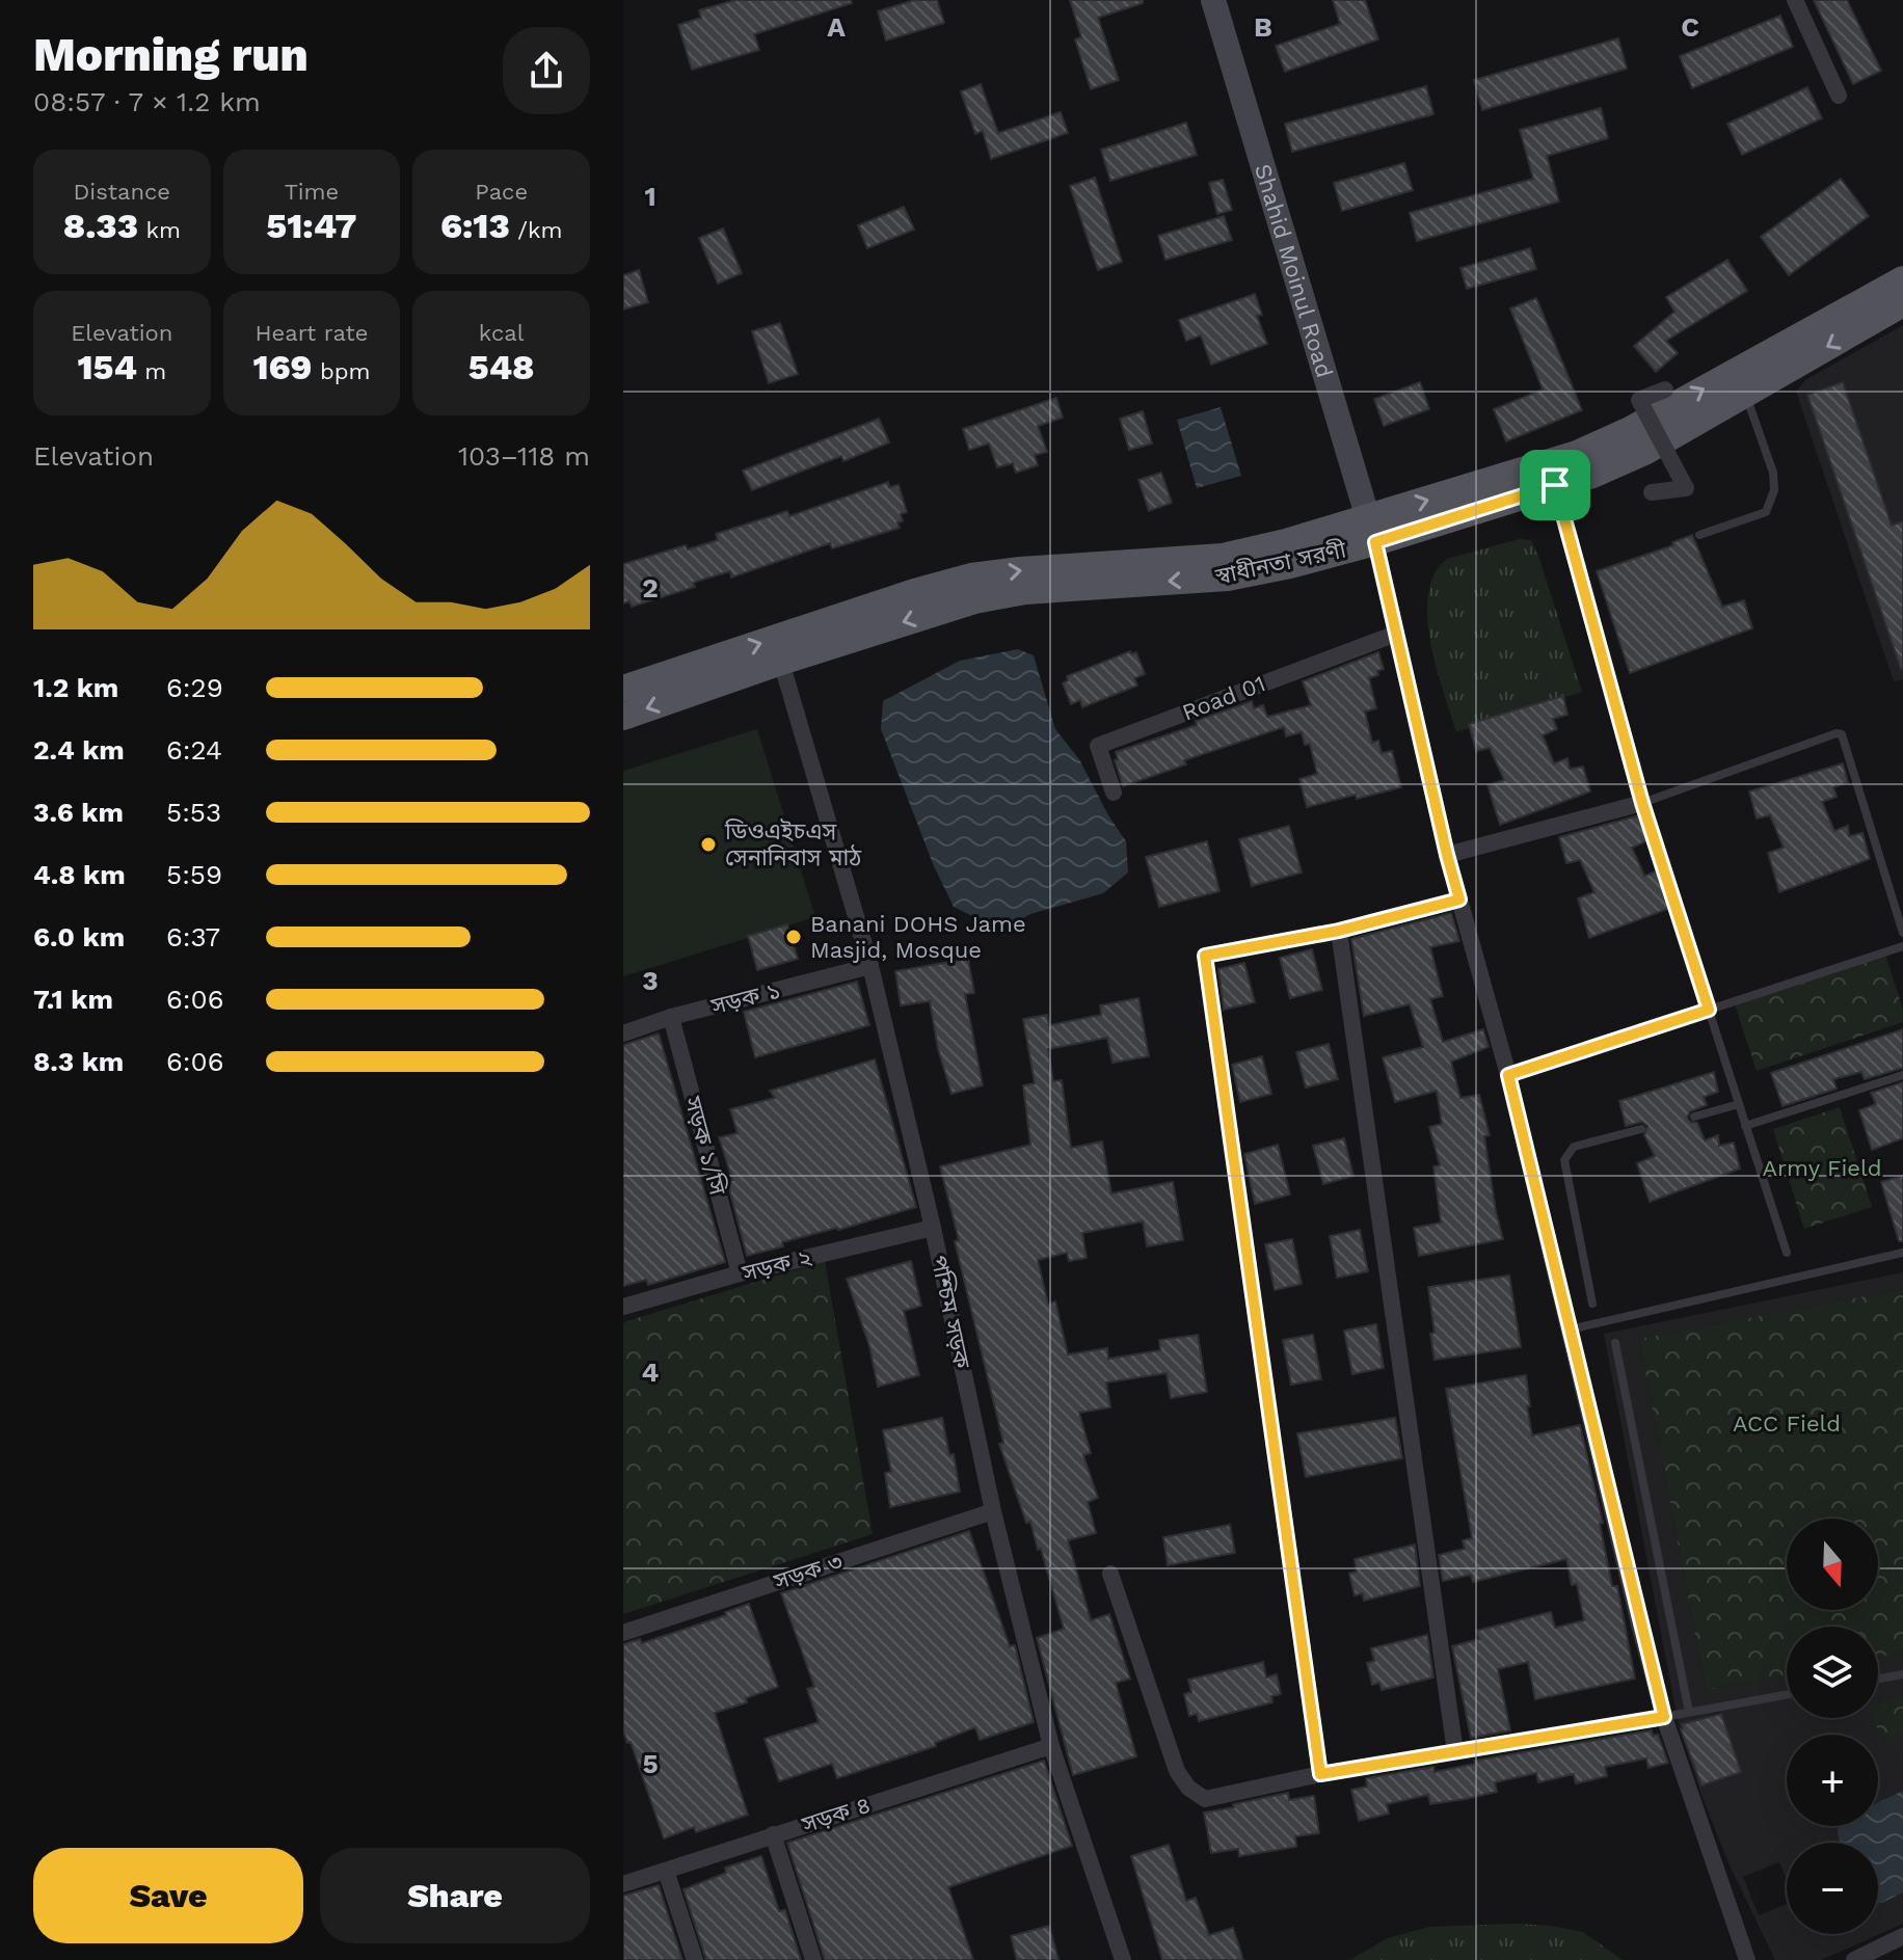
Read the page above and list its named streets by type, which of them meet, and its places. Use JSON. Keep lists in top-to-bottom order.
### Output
{
  "streets": {
    "main road": ["স্বাধীনতা সরণী"],
    "street": [
      "Shahid Moinul Road",
      "Road 01",
      "সড়ক ১",
      "সড়ক ১/সি",
      "সড়ক ২",
      "পশ্চিম সড়ক",
      "সড়ক ৩",
      "সড়ক ৪"
    ]
  },
  "crossings": [
    ["Shahid Moinul Road", "স্বাধীনতা সরণী"],
    ["স্বাধীনতা সরণী", "পশ্চিম সড়ক"],
    ["সড়ক ১", "সড়ক ১/সি"],
    ["সড়ক ১", "পশ্চিম সড়ক"],
    ["সড়ক ১/সি", "সড়ক ২"],
    ["সড়ক ২", "পশ্চিম সড়ক"],
    ["পশ্চিম সড়ক", "সড়ক ৩"],
    ["পশ্চিম সড়ক", "সড়ক ৪"]
  ],
  "parks": ["Army Field", "ACC Field"],
  "places": ["ডিওএইচএস সেনানিবাস মাঠ", "Banani DOHS Jame Masjid, Mosque"],
  "north": "bottom",
  "page": {
    "heading": ["Morning run", "08:57 · 7 × 1.2 km"],
    "stats": [
      ["Distance", "8.33 km"],
      ["Time", "51:47"],
      ["Pace", "6:13 /km"],
      ["Elevation", "154 m"],
      ["Heart rate", "169 bpm"],
      ["kcal", "548"]
    ],
    "chart": ["Elevation", "103–118 m"],
    "list": [
      {
        "name": "1.2 km",
        "note": "6:29"
      },
      {
        "name": "2.4 km",
        "note": "6:24"
      },
      {
        "name": "3.6 km",
        "note": "5:53"
      },
      {
        "name": "4.8 km",
        "note": "5:59"
      },
      {
        "name": "6.0 km",
        "note": "6:37"
      },
      {
        "name": "7.1 km",
        "note": "6:06"
      },
      {
        "name": "8.3 km",
        "note": "6:06"
      }
    ],
    "map_buttons": ["+", "−"],
    "buttons": ["Save", "Share"]
  },
  "grid": {
    "columns": ["A", "B", "C"],
    "rows": [
      "1",
      "2",
      "3",
      "4",
      "5"
    ]
  }
}
